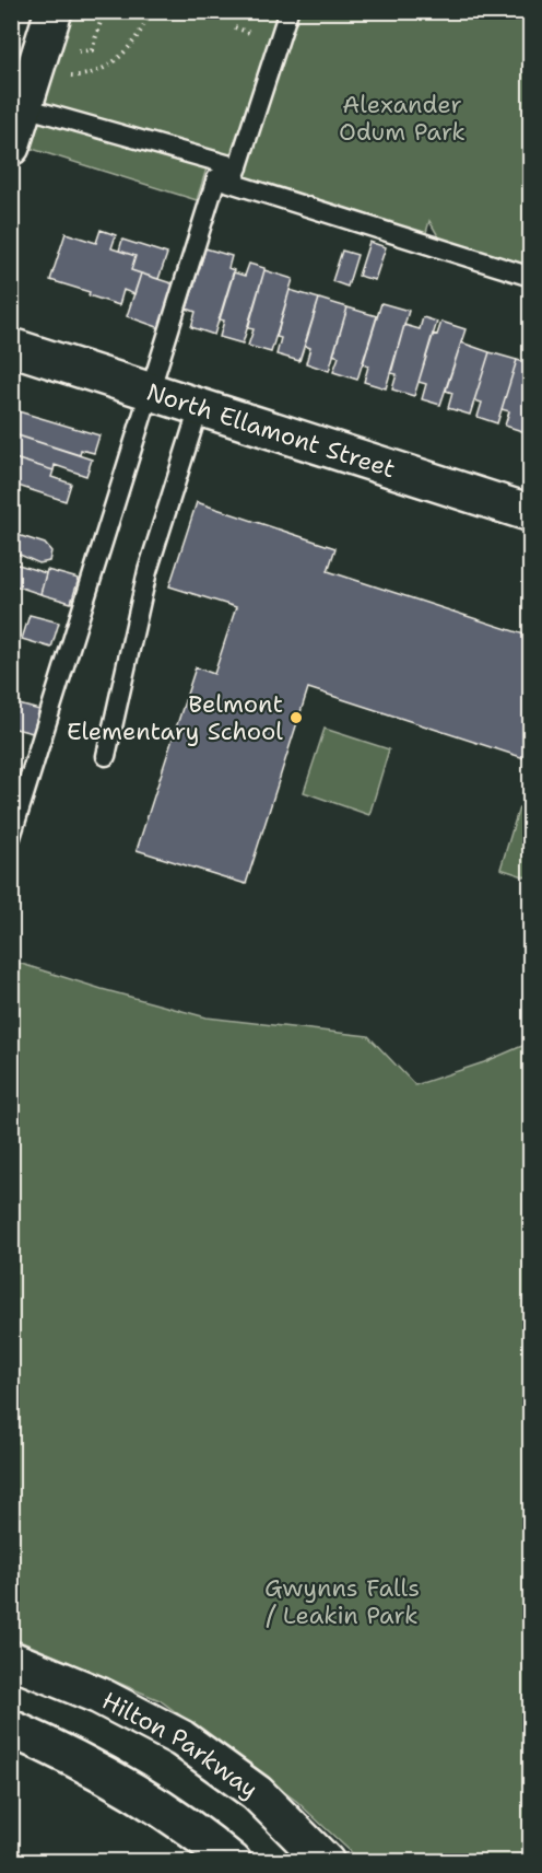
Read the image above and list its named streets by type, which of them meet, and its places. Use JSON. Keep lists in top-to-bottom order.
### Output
{
  "streets": {
    "street": ["North Ellamont Street", "Hilton Parkway"]
  },
  "parks": ["Alexander Odum Park", "Gwynns Falls / Leakin Park"],
  "places": ["Belmont Elementary School"]
}
